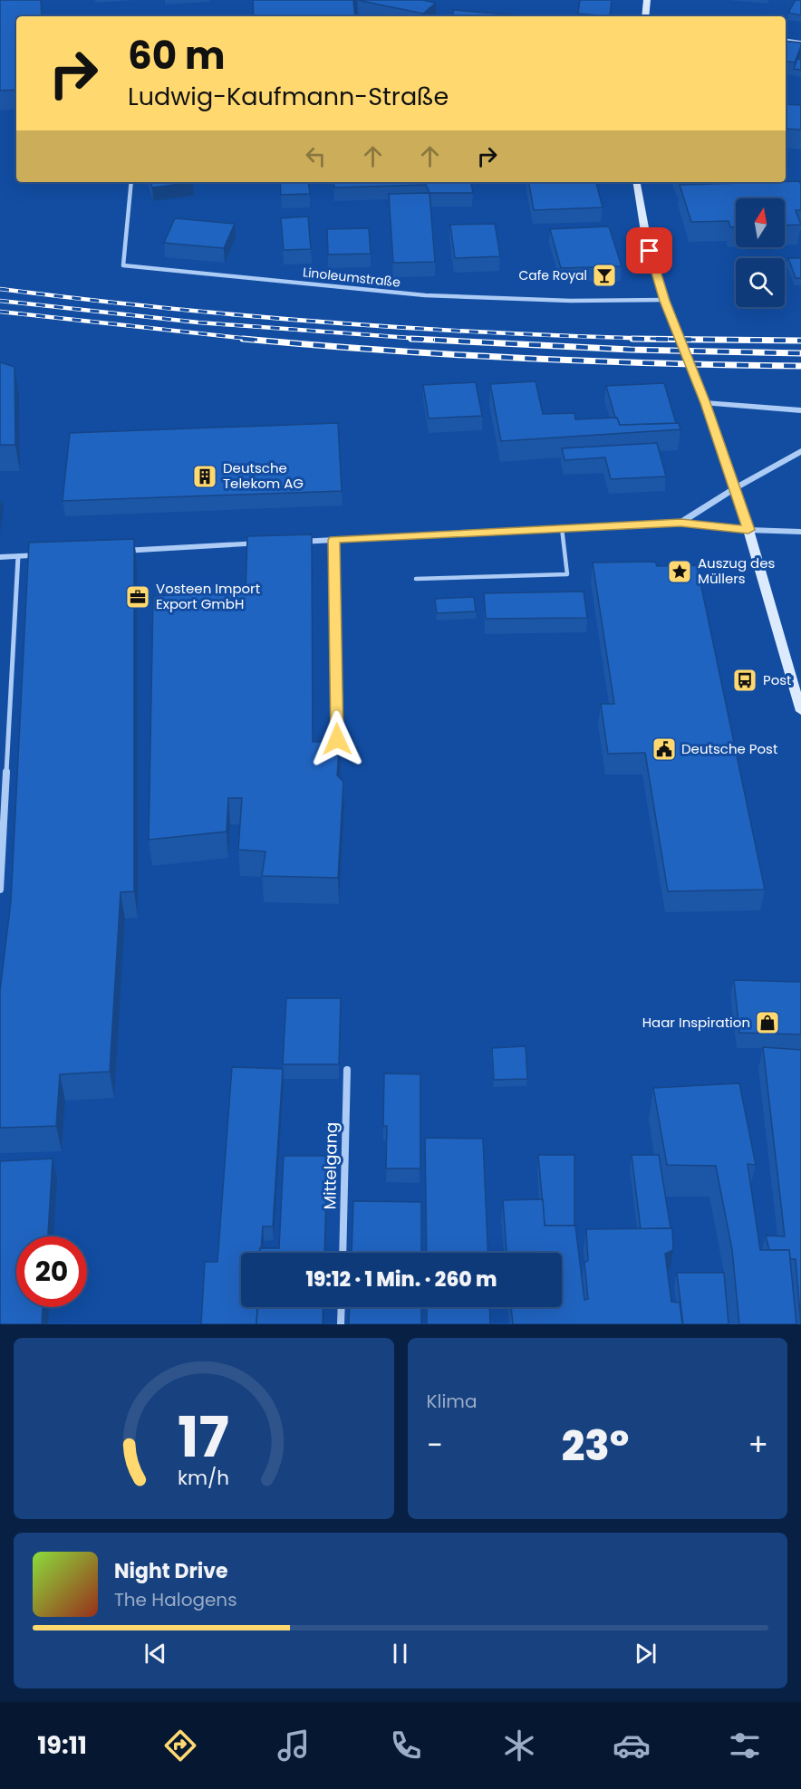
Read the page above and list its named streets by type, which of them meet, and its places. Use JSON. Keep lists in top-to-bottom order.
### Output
{
  "streets": {
    "street": ["Linoleumstraße", "Mittelgang"]
  },
  "places": {
    "bar": ["Cafe Royal"],
    "building": ["Deutsche Telekom AG"],
    "place": ["Auszug des Müllers"],
    "office": ["Vosteen Import Export GmbH"],
    "bus stop": ["Post"],
    "public building": ["Deutsche Post"],
    "shop": ["Haar Inspiration"]
  },
  "north": "top",
  "page": {
    "turn": ["60 m", "Ludwig-Kaufmann-Straße"],
    "limit": "20",
    "trip": "19:12 · 1 Min. · 260 m",
    "tile": "Klima",
    "heat": ["−", "23°", "+"],
    "song": ["Night Drive", "The Halogens"],
    "tabs": "19:11",
    "gauge": ["17", "km/h"]
  }
}
